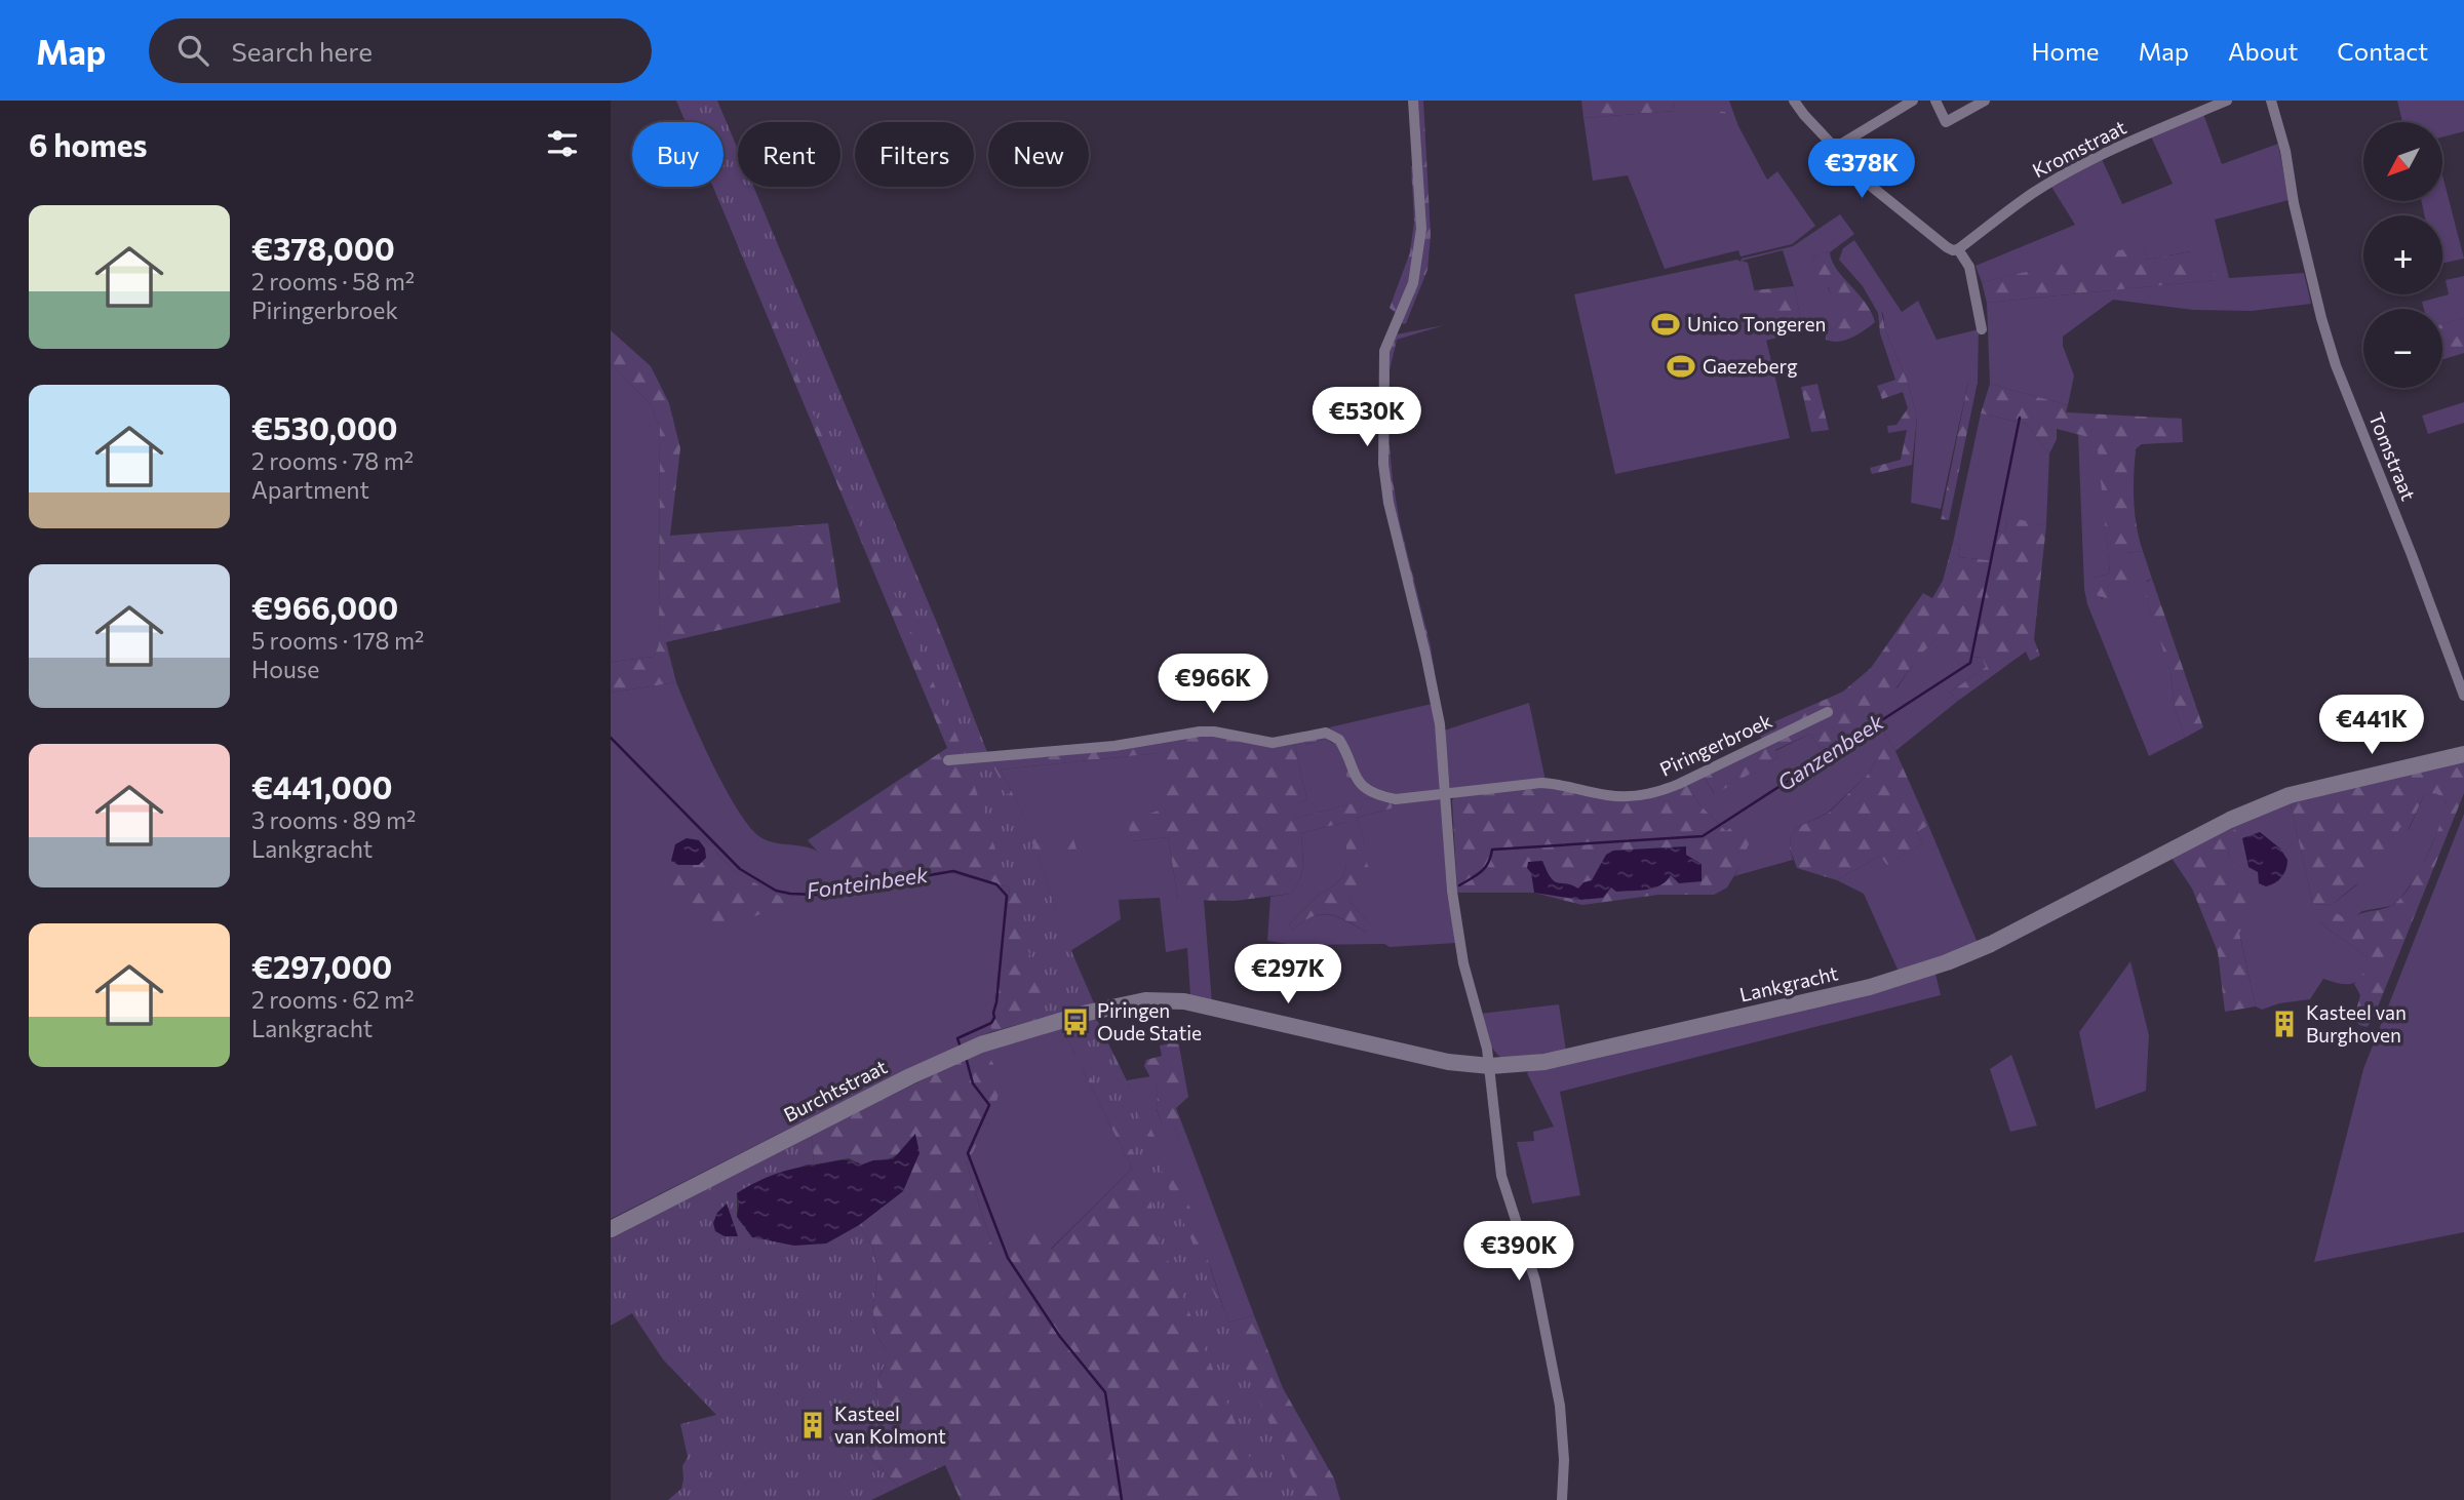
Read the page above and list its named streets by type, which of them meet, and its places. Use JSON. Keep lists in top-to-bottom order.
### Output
{
  "streets": {
    "street": [
      "Kromstraat",
      "Tomstraat",
      "Piringerbroek",
      "Lankgracht",
      "Burchtstraat"
    ]
  },
  "crossings": [
    ["Lankgracht", "Burchtstraat"]
  ],
  "water": ["Ganzenbeek", "Fonteinbeek"],
  "places": {
    "sports": ["Unico Tongeren", "Gaezeberg"],
    "bus stop": ["Piringen Oude Statie"],
    "building": ["Kasteel van Burghoven", "Kasteel van Kolmont"]
  },
  "north": "bottom left",
  "page": {
    "header": "Map",
    "search": "Search here",
    "nav": [
      "Home",
      "Map",
      "About",
      "Contact"
    ],
    "heading": "6 homes",
    "map_buttons": ["+", "−"],
    "chip": [
      "Buy",
      "Rent",
      "Filters",
      "New"
    ],
    "price": [
      "€378K",
      "€530K",
      "€966K",
      "€441K",
      "€297K",
      "€390K"
    ],
    "list": [
      {
        "name": "€378,000",
        "note": "2 rooms · 58 m² · Piringerbroek"
      },
      {
        "name": "€530,000",
        "note": "2 rooms · 78 m² · Apartment"
      },
      {
        "name": "€966,000",
        "note": "5 rooms · 178 m² · House"
      },
      {
        "name": "€441,000",
        "note": "3 rooms · 89 m² · Lankgracht"
      },
      {
        "name": "€297,000",
        "note": "2 rooms · 62 m² · Lankgracht"
      }
    ]
  }
}
